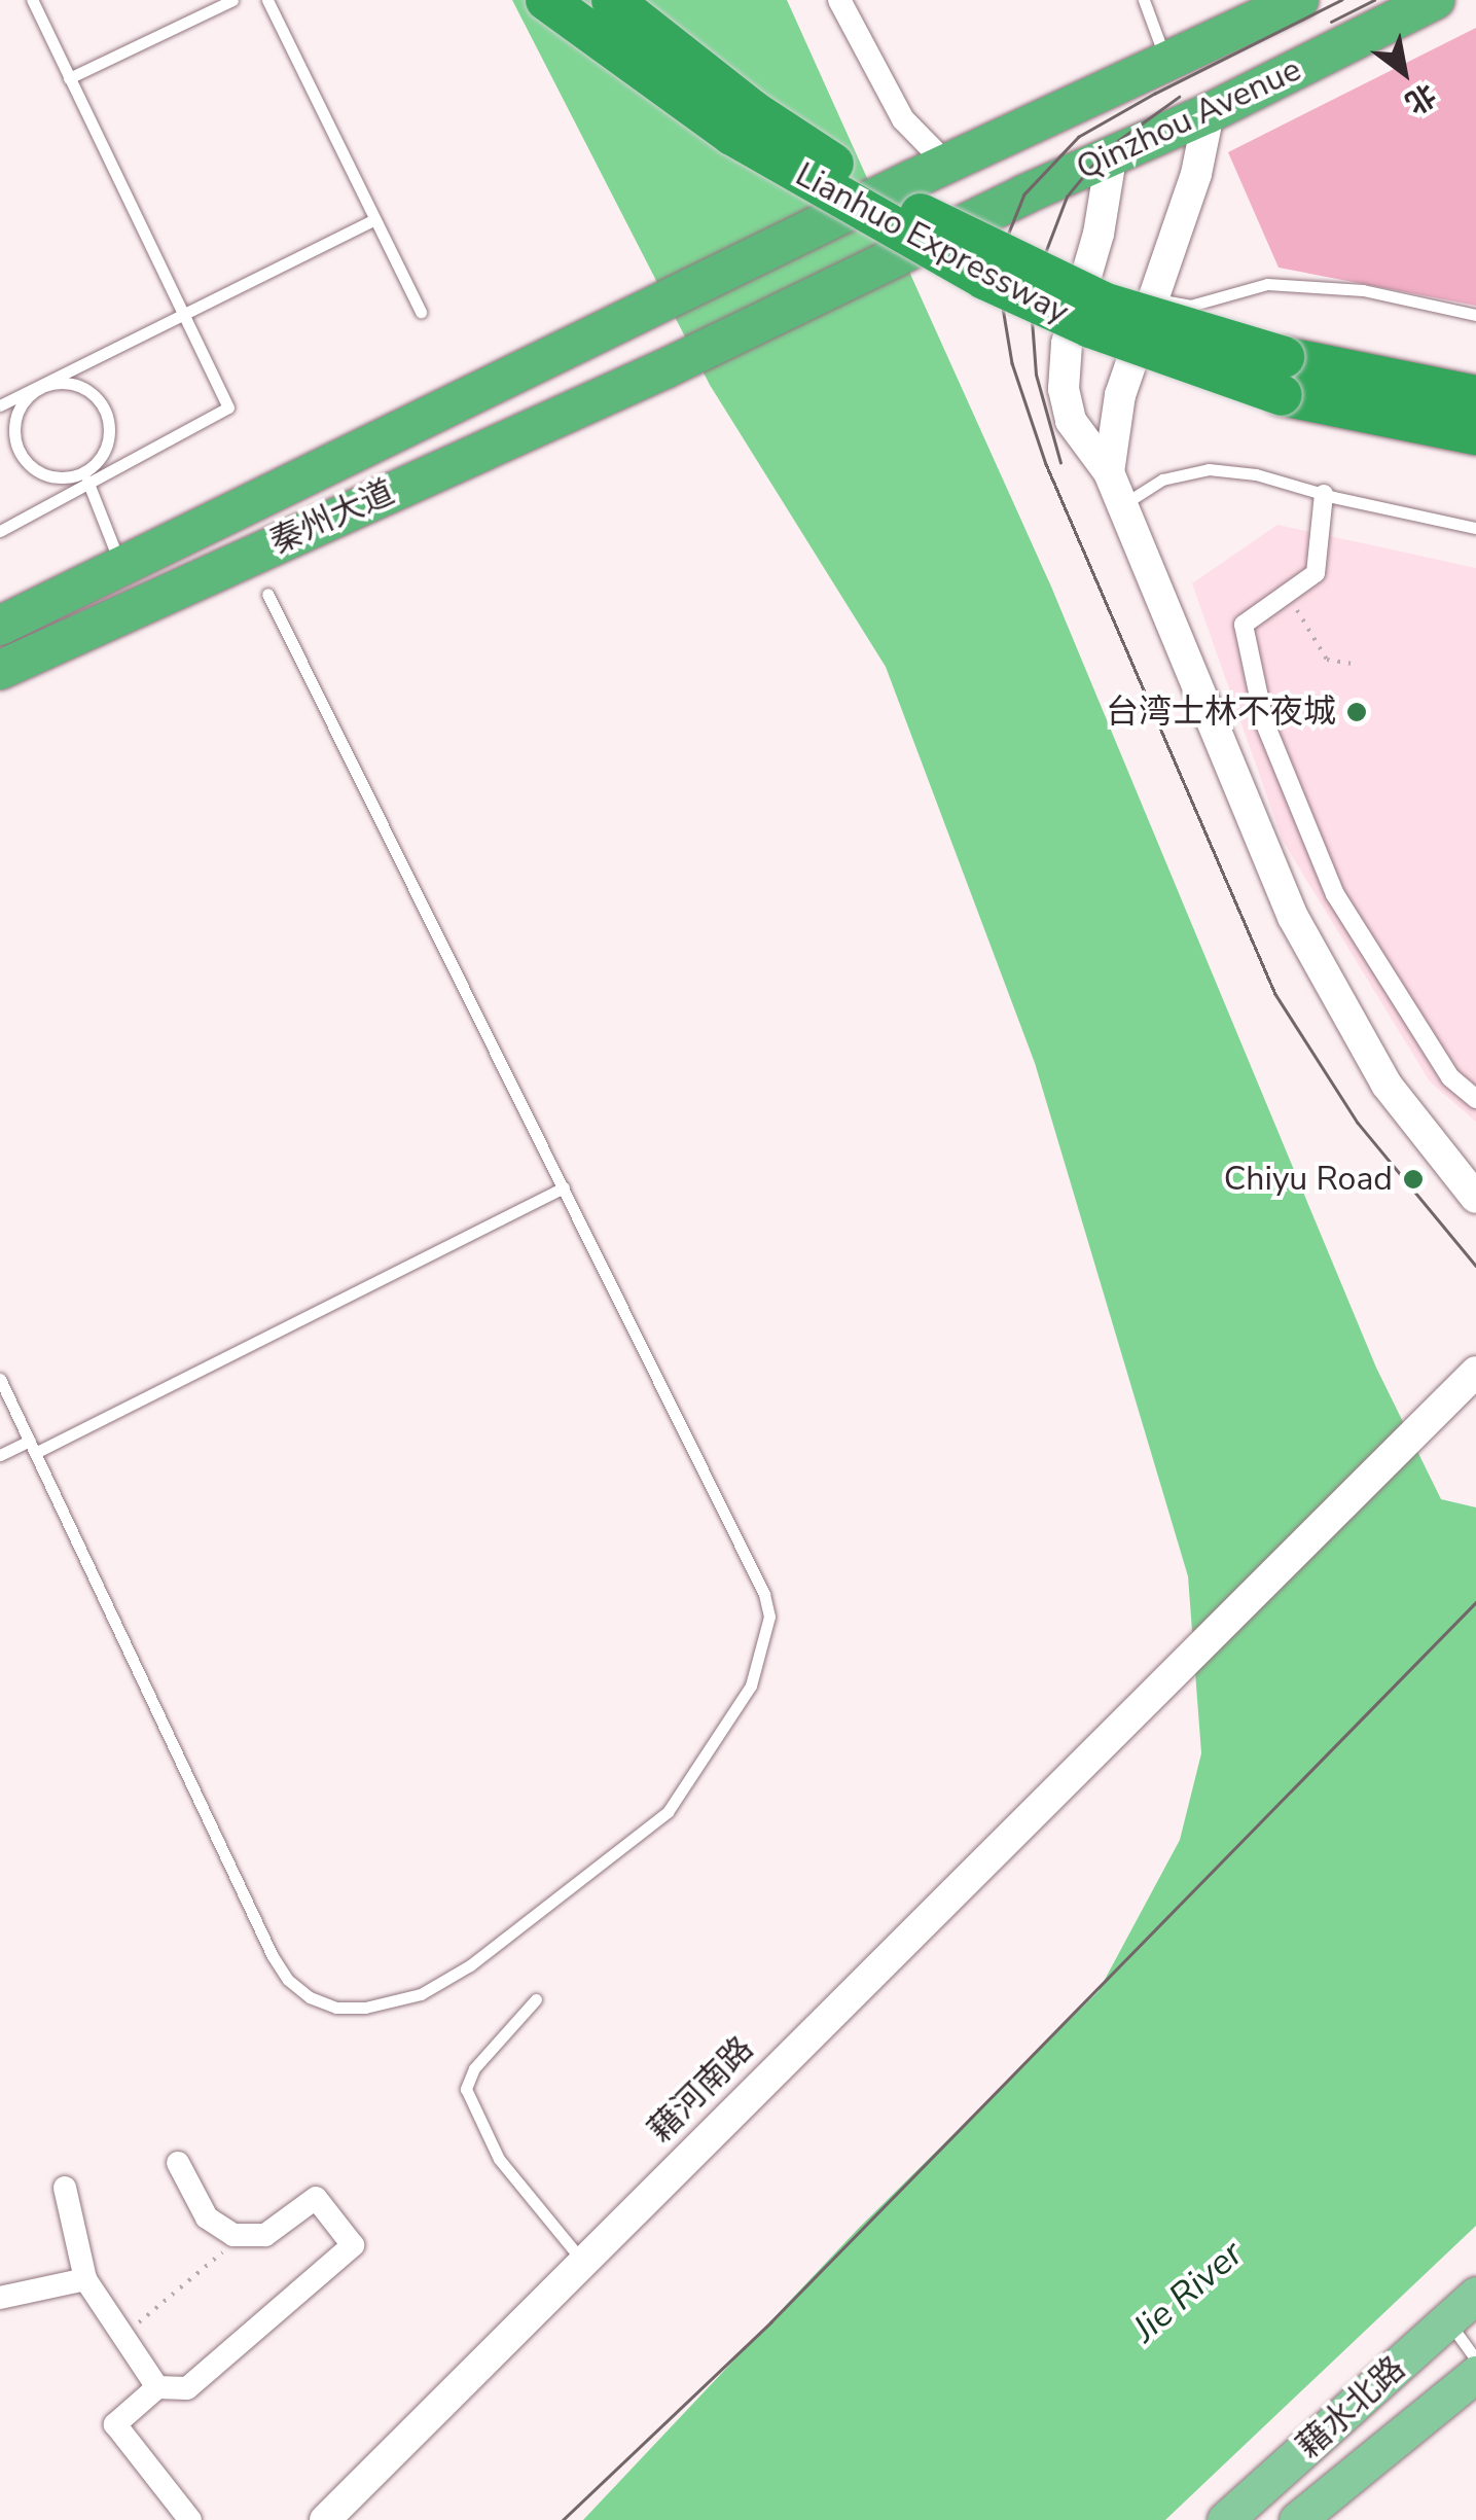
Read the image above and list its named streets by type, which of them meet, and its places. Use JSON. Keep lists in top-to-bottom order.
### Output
{
  "streets": {
    "highway": ["Qinzhou Avenue", "Lianhuo Expressway", "秦州大道"],
    "main road": ["藉河南路", "藉水北路"]
  },
  "crossings": [
    ["Qinzhou Avenue", "秦州大道"]
  ],
  "water": ["Jie River"],
  "places": ["台湾士林不夜城", "Chiyu Road"],
  "north": "bottom right"
}
